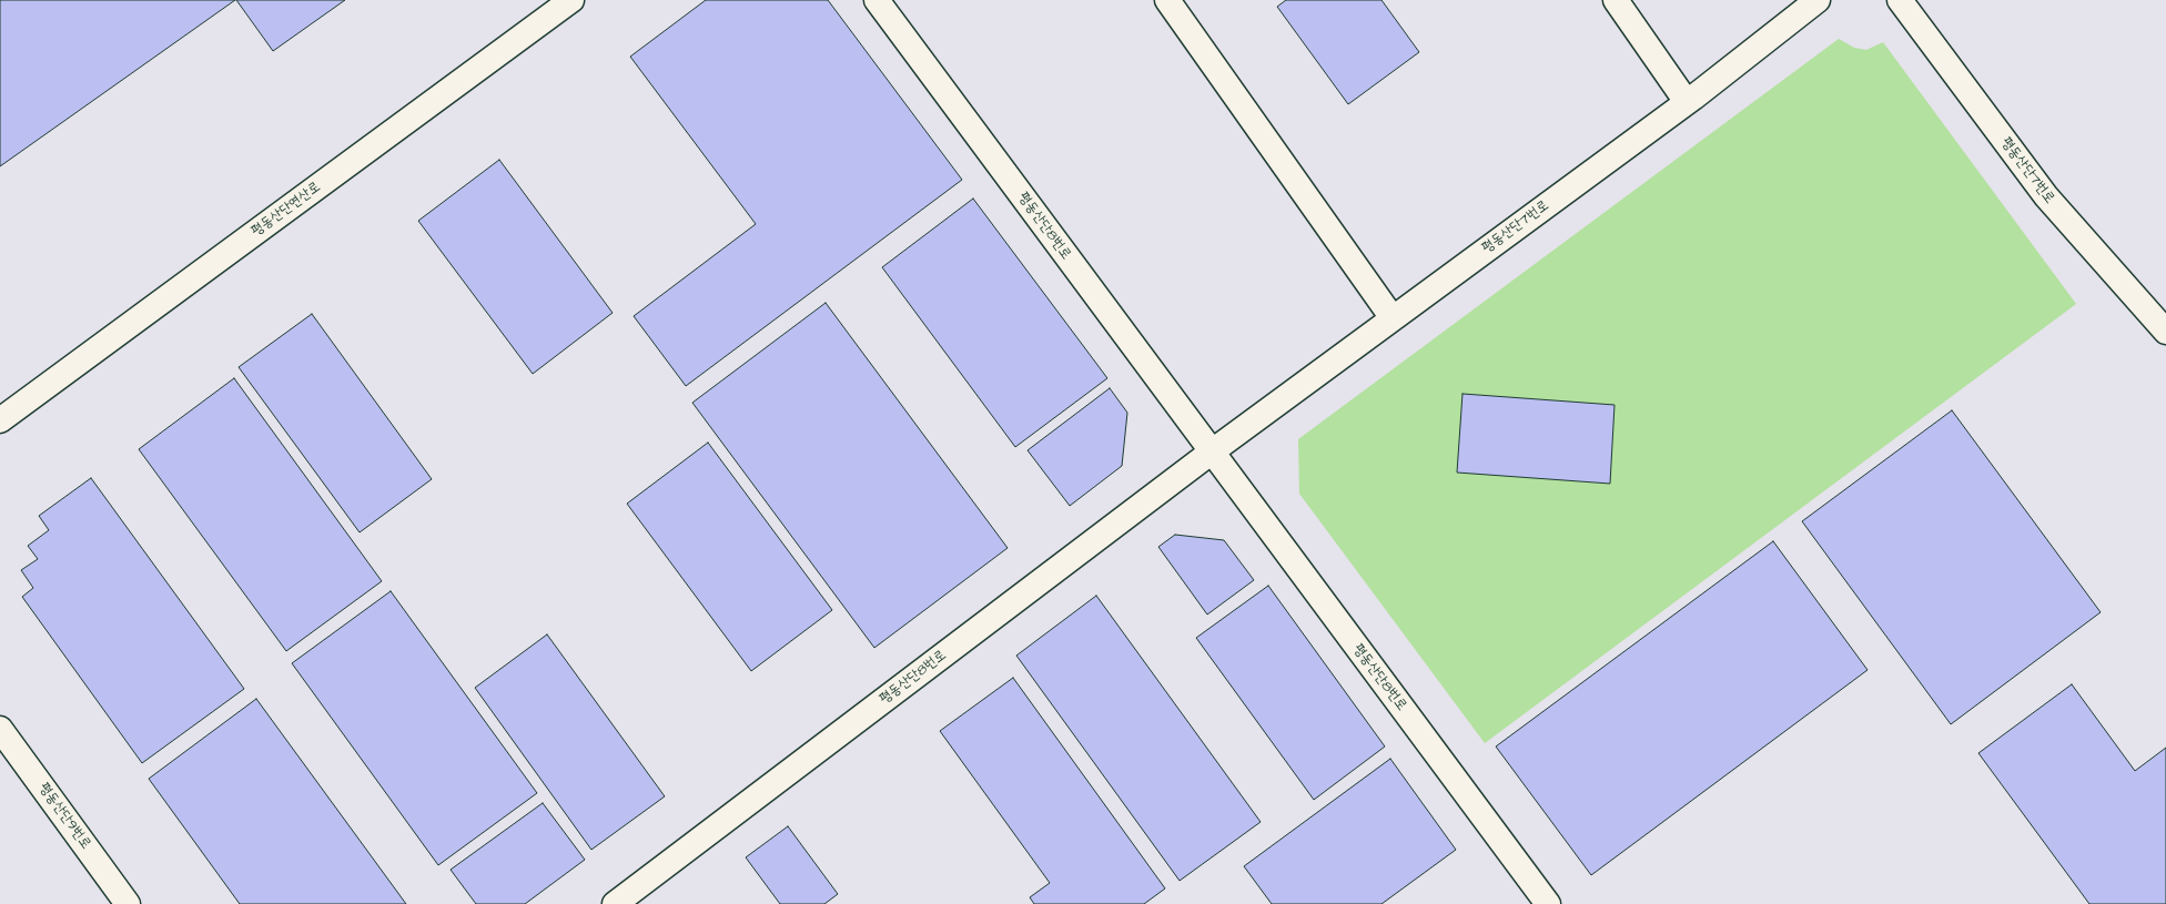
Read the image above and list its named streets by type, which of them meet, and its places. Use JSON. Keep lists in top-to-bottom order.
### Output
{
  "streets": {
    "street": [
      "평동산단7번로",
      "평동산단연산로",
      "평동산단8번로",
      "평동산단9번로"
    ]
  },
  "crossings": [
    ["평동산단7번로", "평동산단8번로"]
  ]
}
